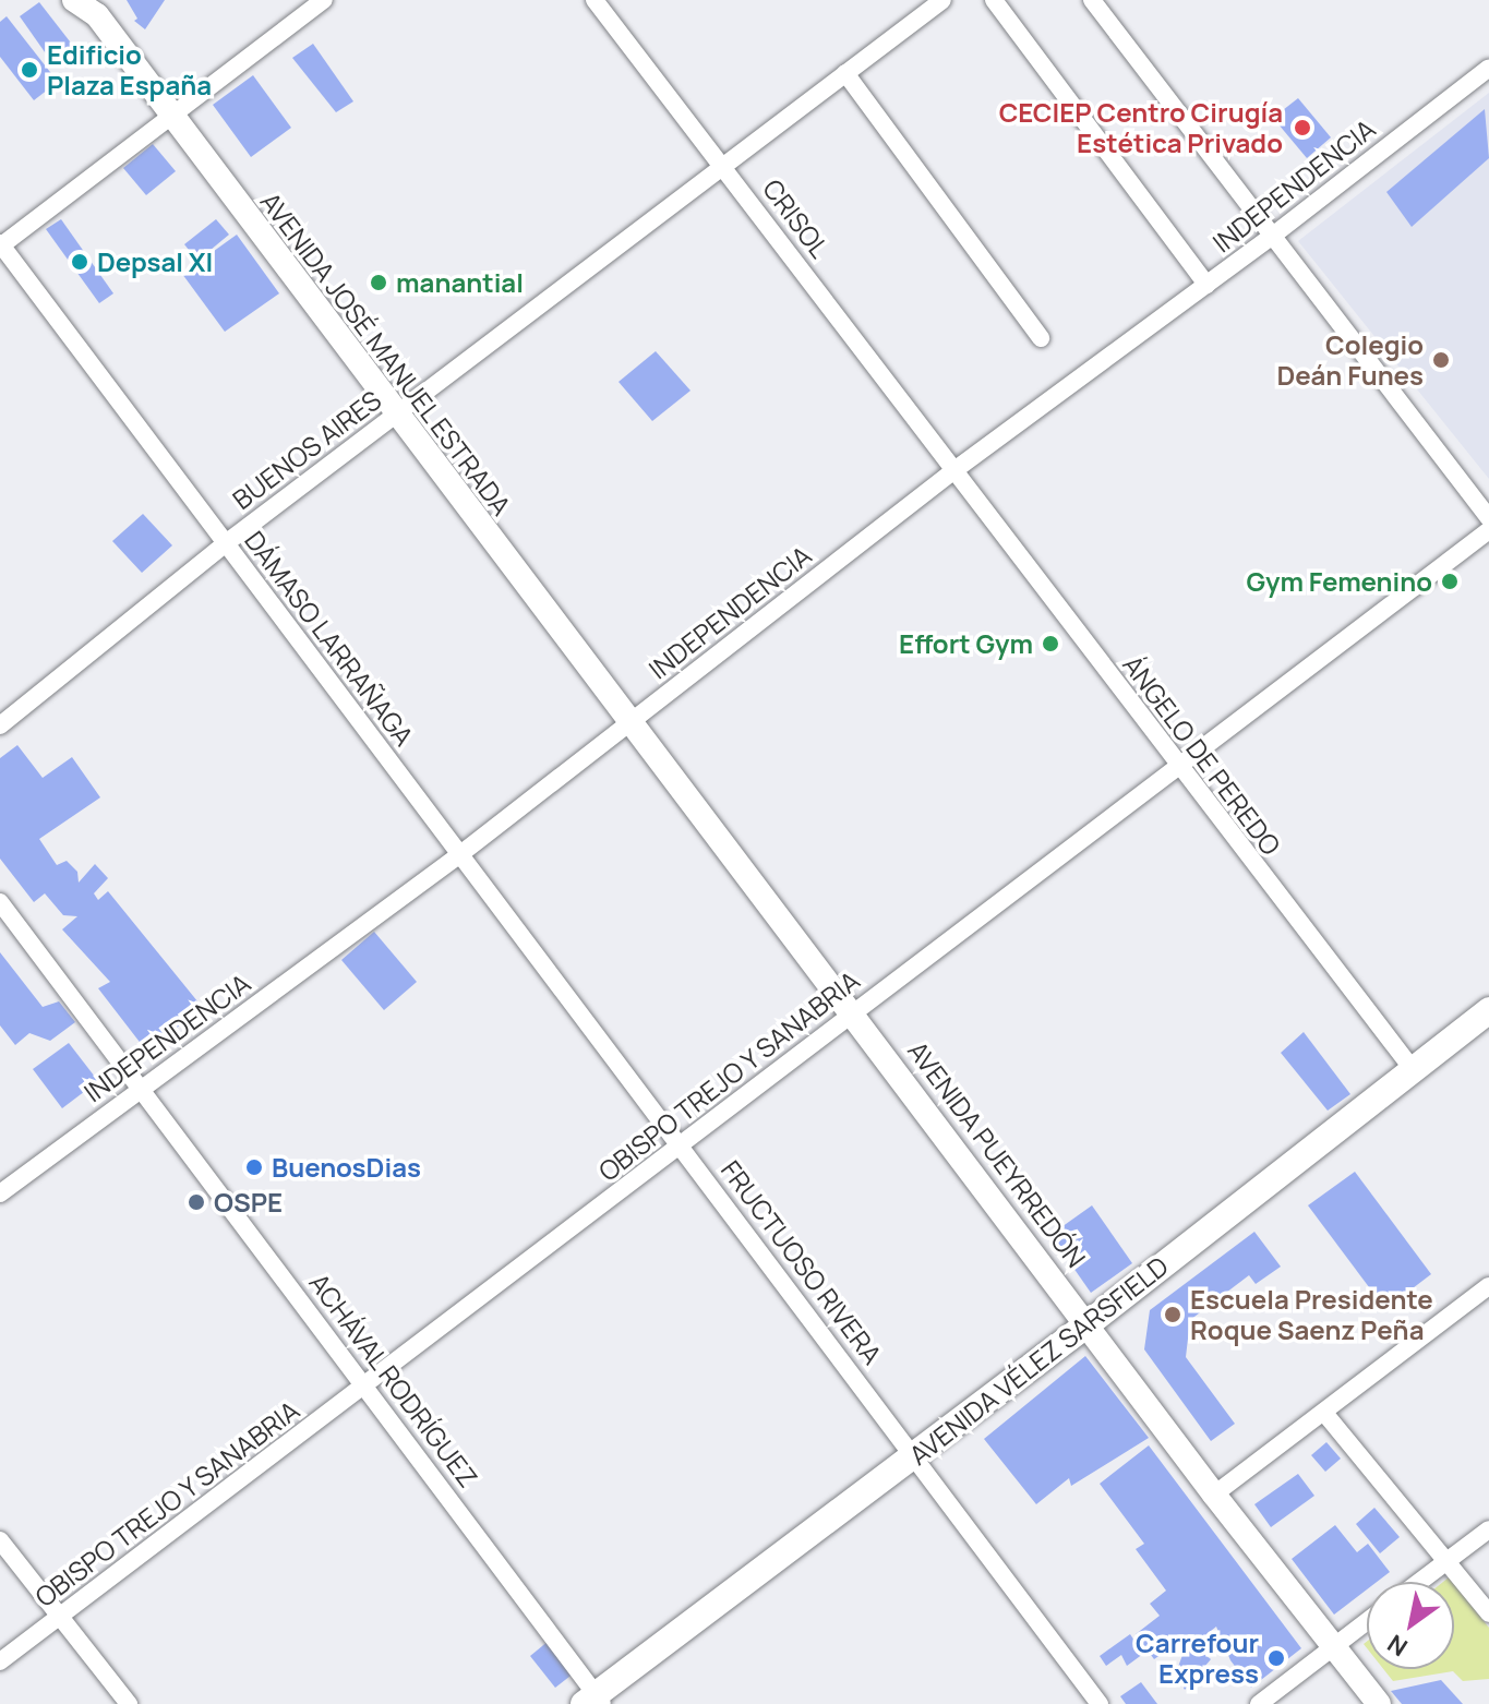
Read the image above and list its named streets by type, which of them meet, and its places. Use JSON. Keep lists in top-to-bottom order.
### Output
{
  "streets": {
    "main road": ["AVENIDA JOSÉ MANUEL ESTRADA", "AVENIDA PUEYRREDÓN", "AVENIDA VÉLEZ SARSFIELD"],
    "street": [
      "INDEPENDENCIA",
      "CRISOL",
      "BUENOS AIRES",
      "DÁMASO LARRAÑAGA",
      "ÁNGELO DE PEREDO",
      "OBISPO TREJO Y SANABRIA",
      "FRUCTUOSO RIVERA",
      "ACHÁVAL RODRÍGUEZ"
    ]
  },
  "crossings": [
    ["INDEPENDENCIA", "CRISOL"],
    ["INDEPENDENCIA", "AVENIDA JOSÉ MANUEL ESTRADA"],
    ["INDEPENDENCIA", "DÁMASO LARRAÑAGA"],
    ["INDEPENDENCIA", "ÁNGELO DE PEREDO"],
    ["INDEPENDENCIA", "AVENIDA PUEYRREDÓN"],
    ["INDEPENDENCIA", "FRUCTUOSO RIVERA"],
    ["INDEPENDENCIA", "ACHÁVAL RODRÍGUEZ"],
    ["CRISOL", "BUENOS AIRES"],
    ["CRISOL", "ÁNGELO DE PEREDO"],
    ["AVENIDA JOSÉ MANUEL ESTRADA", "BUENOS AIRES"],
    ["AVENIDA JOSÉ MANUEL ESTRADA", "AVENIDA PUEYRREDÓN"],
    ["BUENOS AIRES", "DÁMASO LARRAÑAGA"],
    ["DÁMASO LARRAÑAGA", "FRUCTUOSO RIVERA"],
    ["ÁNGELO DE PEREDO", "OBISPO TREJO Y SANABRIA"],
    ["ÁNGELO DE PEREDO", "AVENIDA VÉLEZ SARSFIELD"],
    ["OBISPO TREJO Y SANABRIA", "AVENIDA PUEYRREDÓN"],
    ["OBISPO TREJO Y SANABRIA", "FRUCTUOSO RIVERA"],
    ["OBISPO TREJO Y SANABRIA", "ACHÁVAL RODRÍGUEZ"],
    ["AVENIDA PUEYRREDÓN", "AVENIDA VÉLEZ SARSFIELD"],
    ["FRUCTUOSO RIVERA", "AVENIDA VÉLEZ SARSFIELD"],
    ["AVENIDA VÉLEZ SARSFIELD", "ACHÁVAL RODRÍGUEZ"]
  ],
  "places": [
    "Edificio Plaza España",
    "CECIEP Centro Cirugía Estética Privado",
    "Depsal XI",
    "manantial",
    "Colegio Deán Funes",
    "Gym Femenino",
    "Effort Gym",
    "BuenosDias",
    "OSPE",
    "Escuela Presidente Roque Saenz Peña",
    "Carrefour Express"
  ],
  "north": "bottom left"
}
